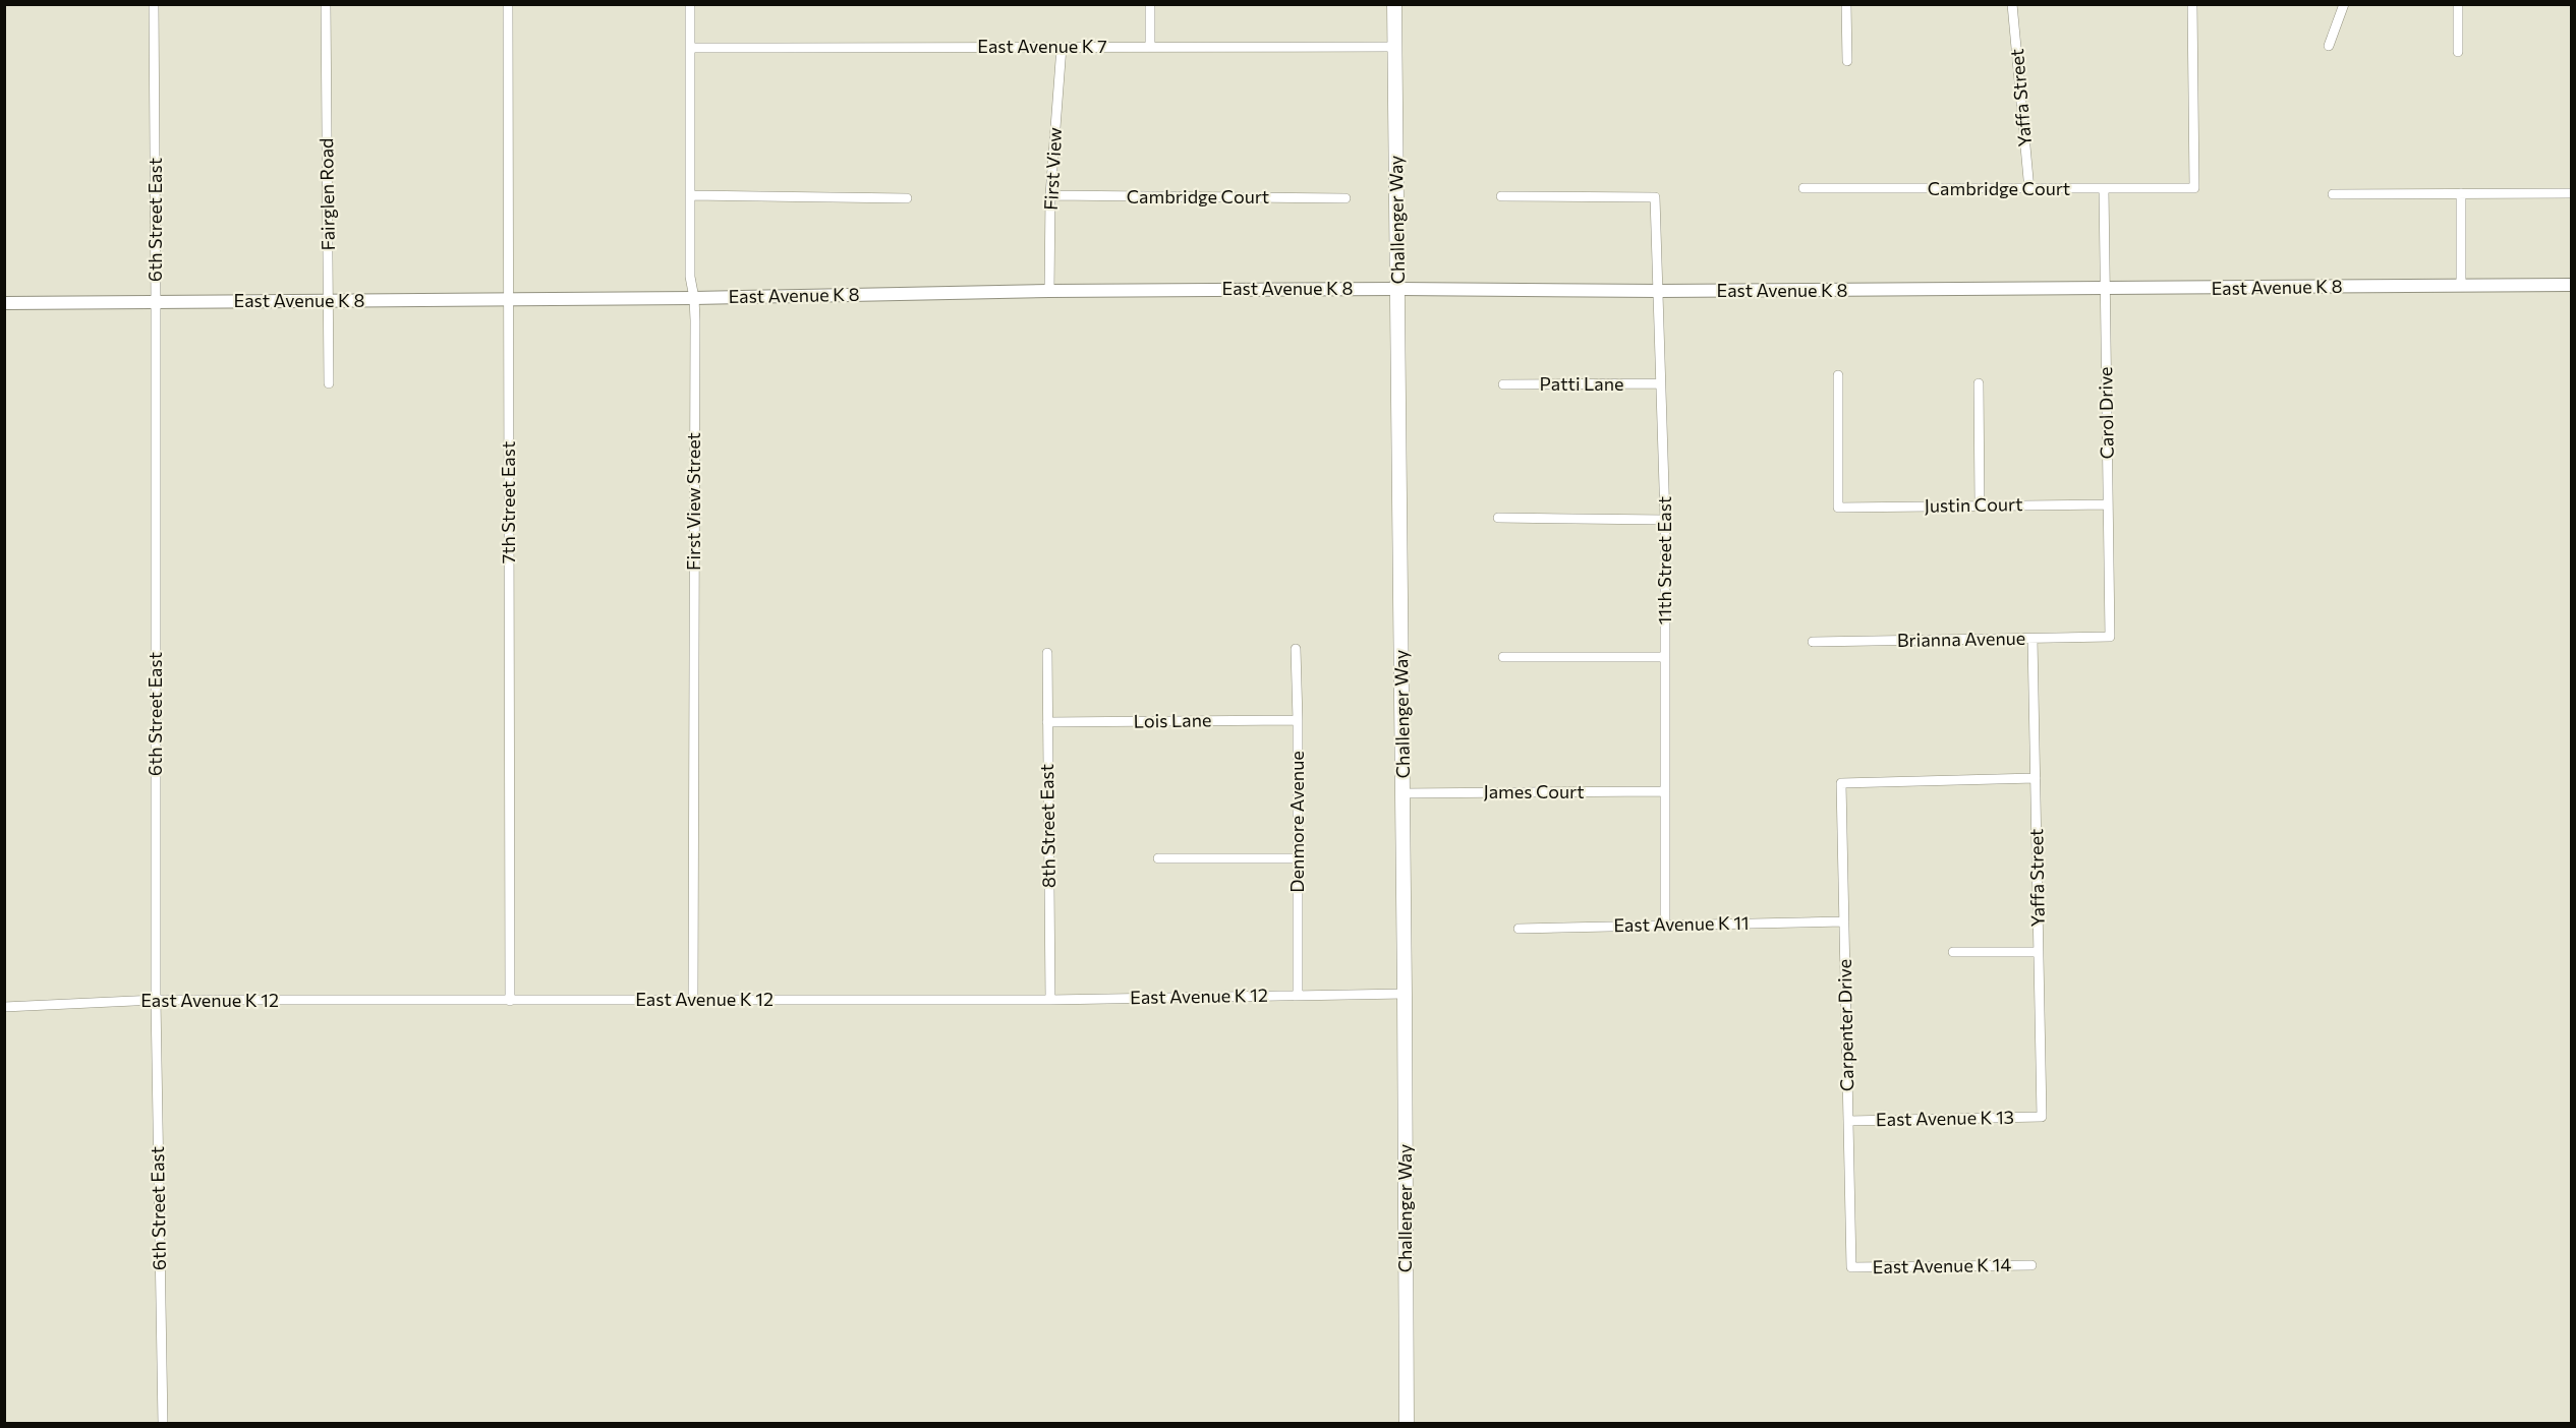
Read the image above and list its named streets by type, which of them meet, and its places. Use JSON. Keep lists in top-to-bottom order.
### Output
{
  "streets": {
    "main road": ["Challenger Way"],
    "street": [
      "East Avenue K 7",
      "Yaffa Street",
      "First View",
      "Cambridge Court",
      "Fairglen Road",
      "6th Street East",
      "East Avenue K 8",
      "Patti Lane",
      "Carol Drive",
      "First View Street",
      "7th Street East",
      "Justin Court",
      "11th Street East",
      "Brianna Avenue",
      "Lois Lane",
      "James Court",
      "Denmore Avenue",
      "8th Street East",
      "East Avenue K 11",
      "East Avenue K 12",
      "Carpenter Drive",
      "East Avenue K 13",
      "East Avenue K 14"
    ]
  },
  "crossings": [
    ["East Avenue K 7", "First View"],
    ["East Avenue K 7", "Challenger Way"],
    ["East Avenue K 7", "First View Street"],
    ["Yaffa Street", "Cambridge Court"],
    ["Yaffa Street", "Brianna Avenue"],
    ["Yaffa Street", "Carpenter Drive"],
    ["Yaffa Street", "East Avenue K 13"],
    ["First View", "Cambridge Court"],
    ["First View", "East Avenue K 8"],
    ["Cambridge Court", "Carol Drive"],
    ["Fairglen Road", "East Avenue K 8"],
    ["6th Street East", "East Avenue K 8"],
    ["6th Street East", "East Avenue K 12"],
    ["Challenger Way", "East Avenue K 8"],
    ["Challenger Way", "James Court"],
    ["Challenger Way", "East Avenue K 12"],
    ["East Avenue K 8", "Carol Drive"],
    ["East Avenue K 8", "First View Street"],
    ["East Avenue K 8", "7th Street East"],
    ["East Avenue K 8", "11th Street East"],
    ["Patti Lane", "11th Street East"],
    ["Carol Drive", "Justin Court"],
    ["Carol Drive", "Brianna Avenue"],
    ["First View Street", "East Avenue K 12"],
    ["7th Street East", "East Avenue K 12"],
    ["11th Street East", "James Court"],
    ["11th Street East", "East Avenue K 11"],
    ["Lois Lane", "Denmore Avenue"],
    ["Lois Lane", "8th Street East"],
    ["Denmore Avenue", "East Avenue K 12"],
    ["8th Street East", "East Avenue K 12"],
    ["East Avenue K 11", "Carpenter Drive"],
    ["Carpenter Drive", "East Avenue K 13"],
    ["Carpenter Drive", "East Avenue K 14"]
  ]
}
